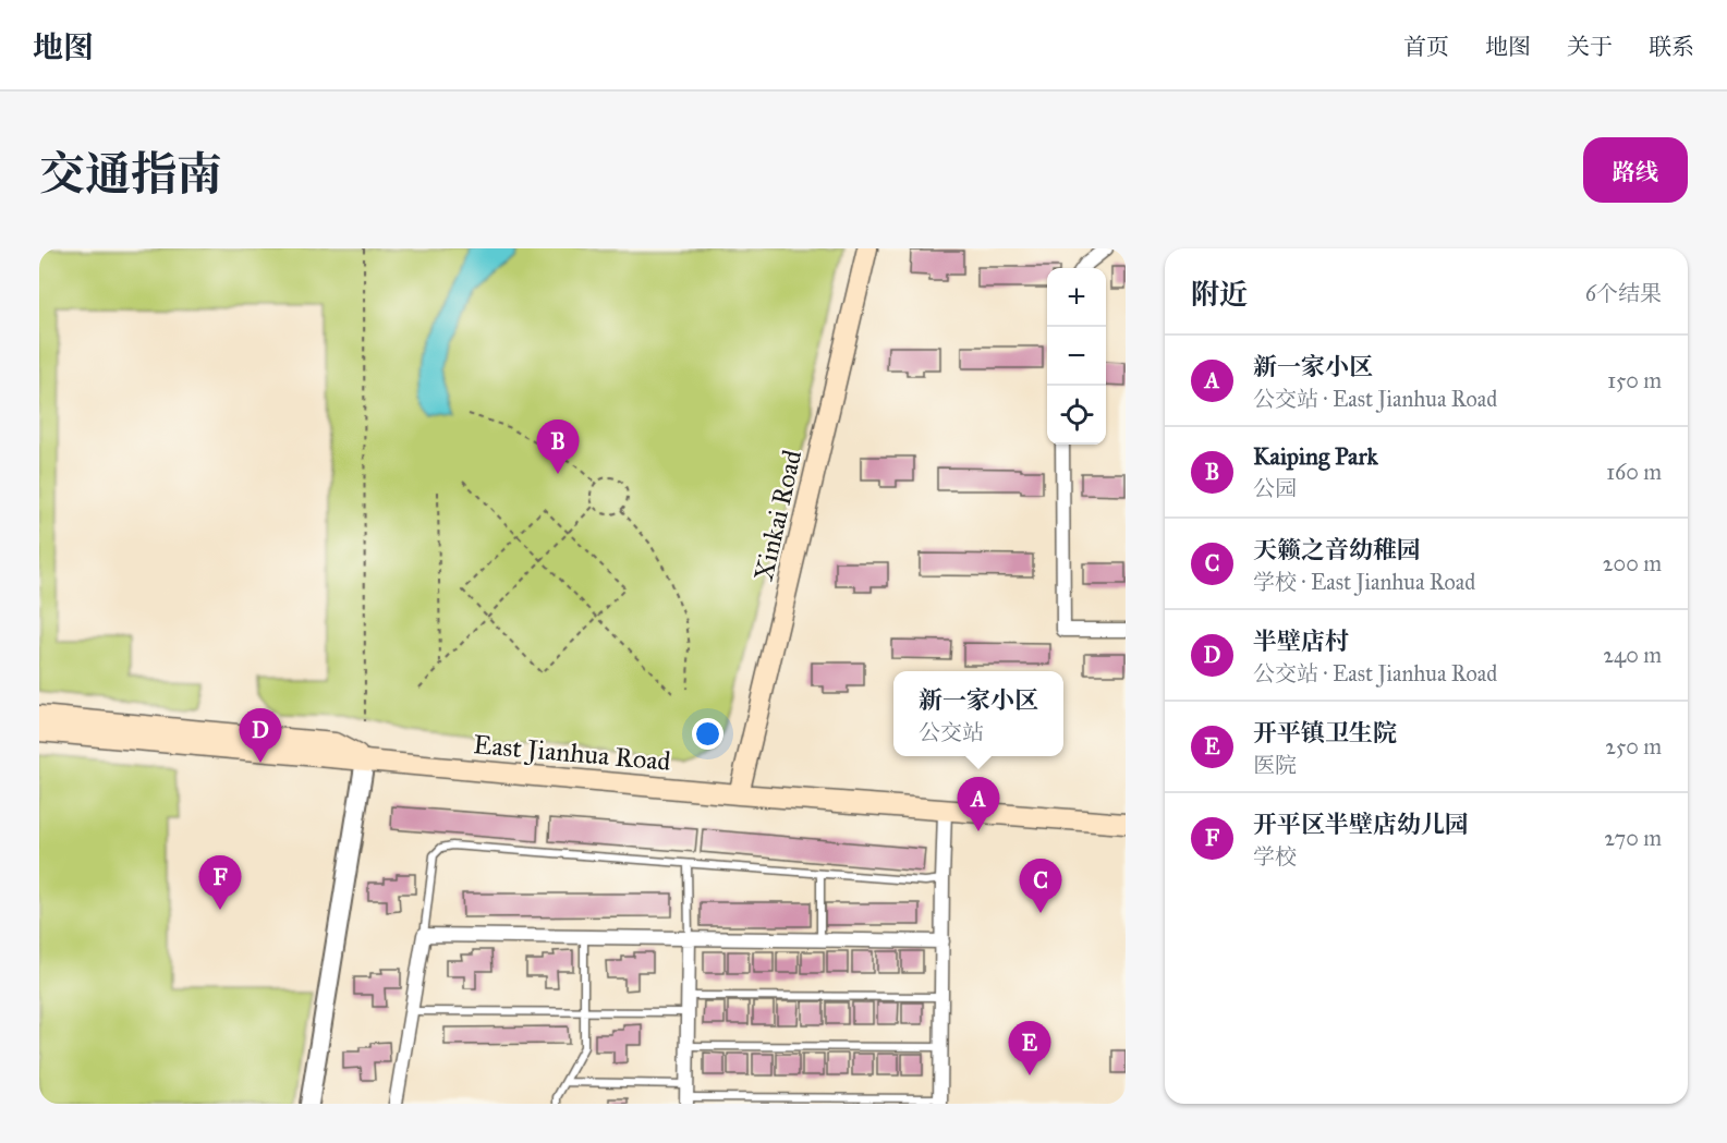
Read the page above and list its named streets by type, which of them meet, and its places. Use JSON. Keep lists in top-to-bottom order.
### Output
{
  "streets": {
    "main road": ["Xinkai Road", "East Jianhua Road"]
  },
  "crossings": [
    ["Xinkai Road", "East Jianhua Road"]
  ],
  "page": {
    "header": "地图",
    "nav": [
      "首页",
      "地图",
      "关于",
      "联系"
    ],
    "title": "交通指南",
    "buttons": "路线",
    "heading": ["附近", "6个结果"],
    "map_buttons": ["+", "−"],
    "list": [
      {
        "mark": "A",
        "name": "新一家小区",
        "note": "公交站 · East Jianhua Road",
        "value": "150 m"
      },
      {
        "mark": "B",
        "name": "Kaiping Park",
        "note": "公园",
        "value": "160 m"
      },
      {
        "mark": "C",
        "name": "天籁之音幼稚园",
        "note": "学校 · East Jianhua Road",
        "value": "200 m"
      },
      {
        "mark": "D",
        "name": "半壁店村",
        "note": "公交站 · East Jianhua Road",
        "value": "240 m"
      },
      {
        "mark": "E",
        "name": "开平镇卫生院",
        "note": "医院",
        "value": "250 m"
      },
      {
        "mark": "F",
        "name": "开平区半壁店幼儿园",
        "note": "学校",
        "value": "270 m"
      }
    ],
    "pins": [
      "B",
      "D",
      "A",
      "F",
      "C",
      "E"
    ],
    "popup": ["新一家小区", "公交站"]
  }
}
